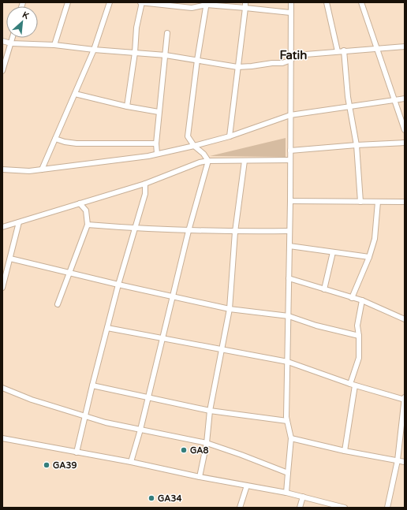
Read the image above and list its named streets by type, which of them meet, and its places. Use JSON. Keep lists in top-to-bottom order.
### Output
{
  "districts": ["Fatih"],
  "places": ["GA8", "GA39", "GA34"],
  "north": "top right"
}
